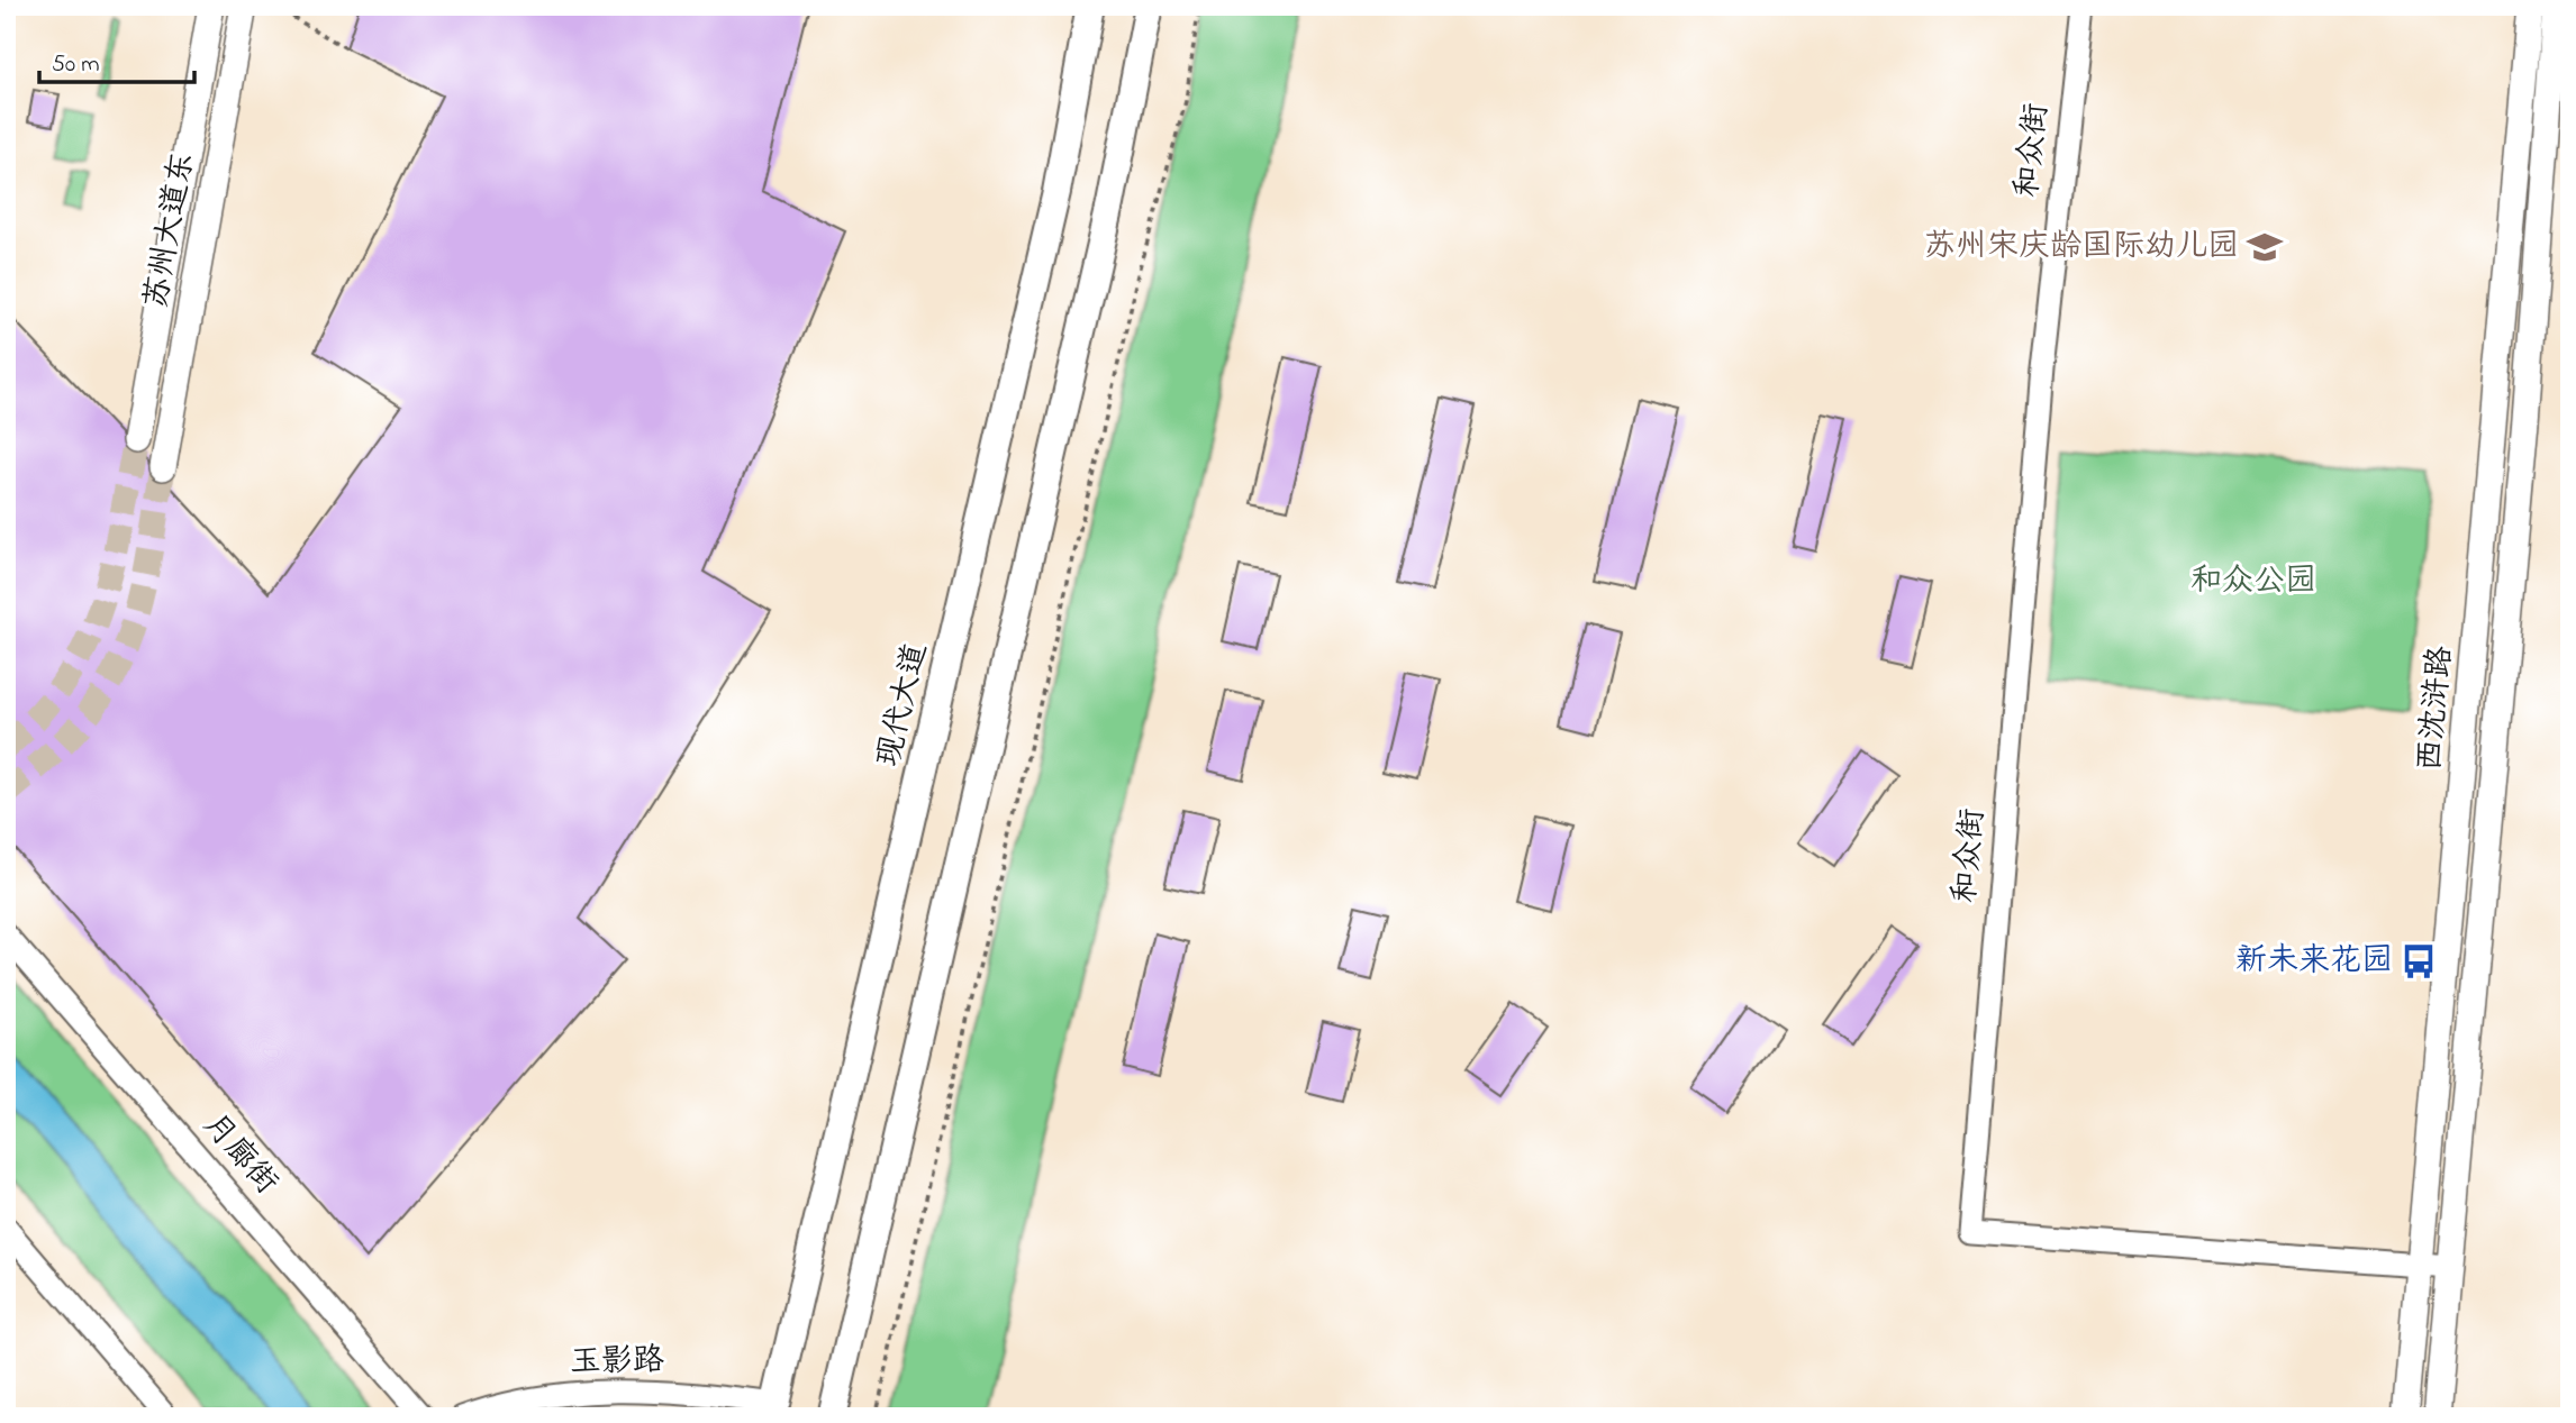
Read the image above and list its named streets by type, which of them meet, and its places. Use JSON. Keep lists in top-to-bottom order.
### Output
{
  "streets": {
    "main road": ["苏州大道东", "现代大道", "西沈浒路"],
    "street": ["和众街", "月廊街", "玉影路"]
  },
  "crossings": [
    ["和众街", "西沈浒路"],
    ["现代大道", "玉影路"]
  ],
  "parks": ["和众公园"],
  "places": {
    "school or university": ["苏州宋庆龄国际幼儿园"],
    "bus stop": ["新未来花园"]
  },
  "scale_bar": "50 m"
}
